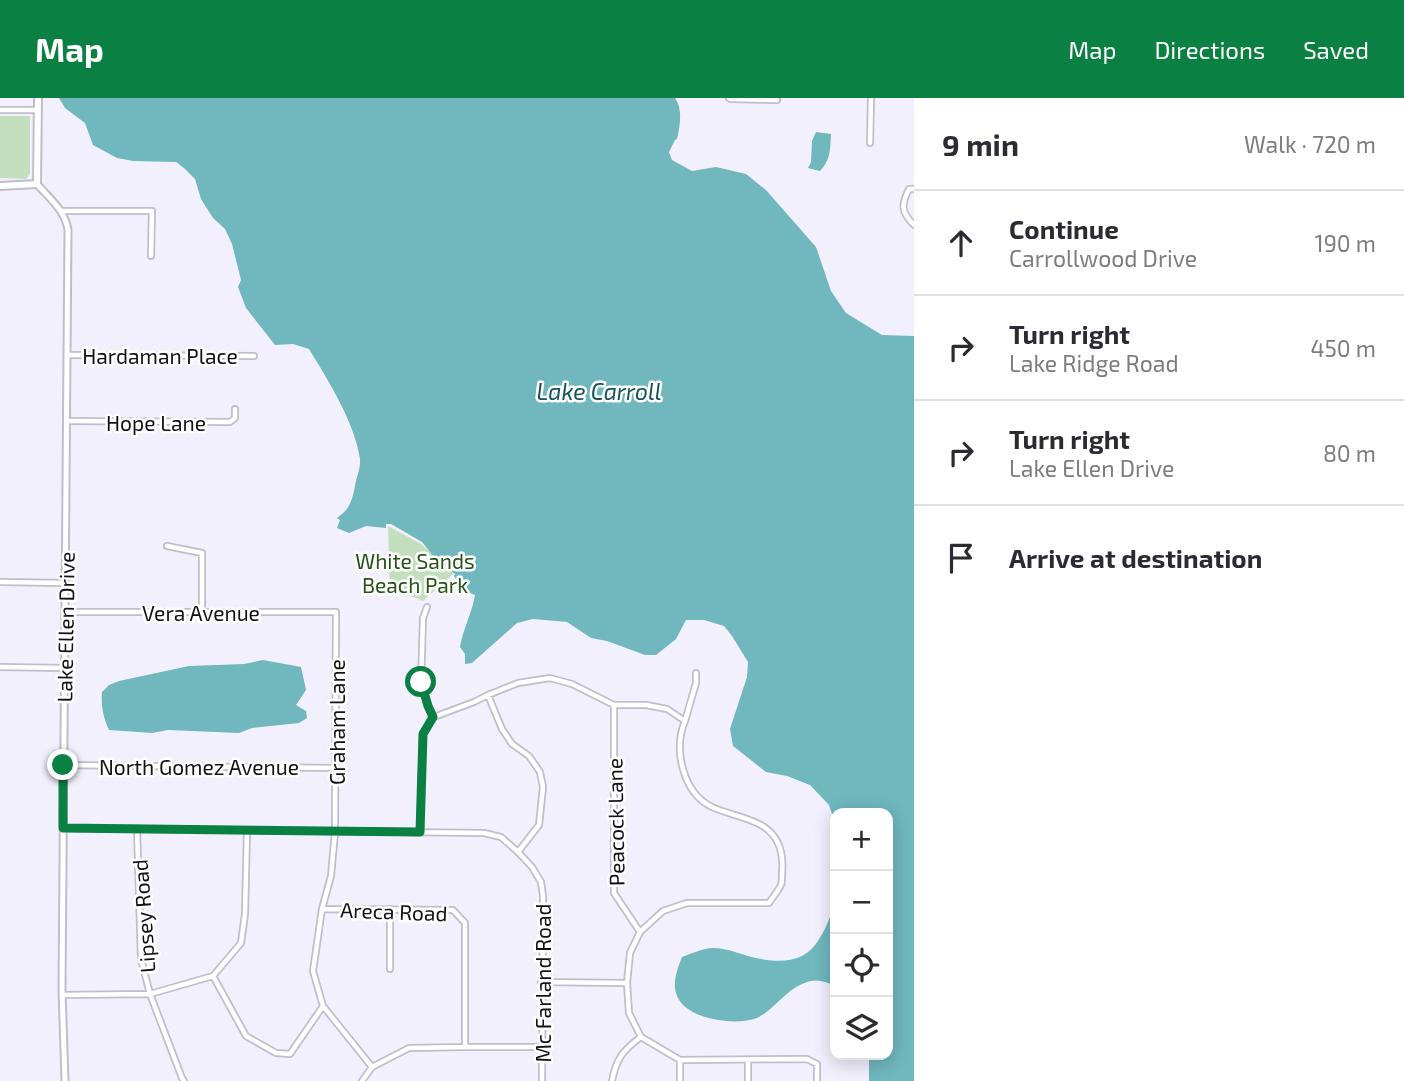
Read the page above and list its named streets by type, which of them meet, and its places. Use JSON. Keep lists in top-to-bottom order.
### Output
{
  "streets": {
    "street": [
      "Hardaman Place",
      "Hope Lane",
      "Vera Avenue",
      "Lake Ellen Drive",
      "Graham Lane",
      "North Gomez Avenue",
      "Peacock Lane",
      "Areca Road",
      "Lipsey Road",
      "Mc Farland Road"
    ]
  },
  "crossings": [
    ["Hardaman Place", "Lake Ellen Drive"],
    ["Hope Lane", "Lake Ellen Drive"],
    ["Vera Avenue", "Lake Ellen Drive"],
    ["Vera Avenue", "Graham Lane"],
    ["Lake Ellen Drive", "North Gomez Avenue"],
    ["Graham Lane", "North Gomez Avenue"],
    ["Graham Lane", "Areca Road"]
  ],
  "water": ["Lake Carroll"],
  "parks": ["White Sands Beach Park"],
  "page": {
    "header": "Map",
    "nav": ["Map", "Directions", "Saved"],
    "heading": ["9 min", "Walk · 720 m"],
    "list": [
      ["Continue", "Carrollwood Drive", "190 m"],
      ["Turn right", "Lake Ridge Road", "450 m"],
      ["Turn right", "Lake Ellen Drive", "80 m"],
      "Arrive at destination"
    ],
    "map_buttons": ["+", "−"]
  }
}
